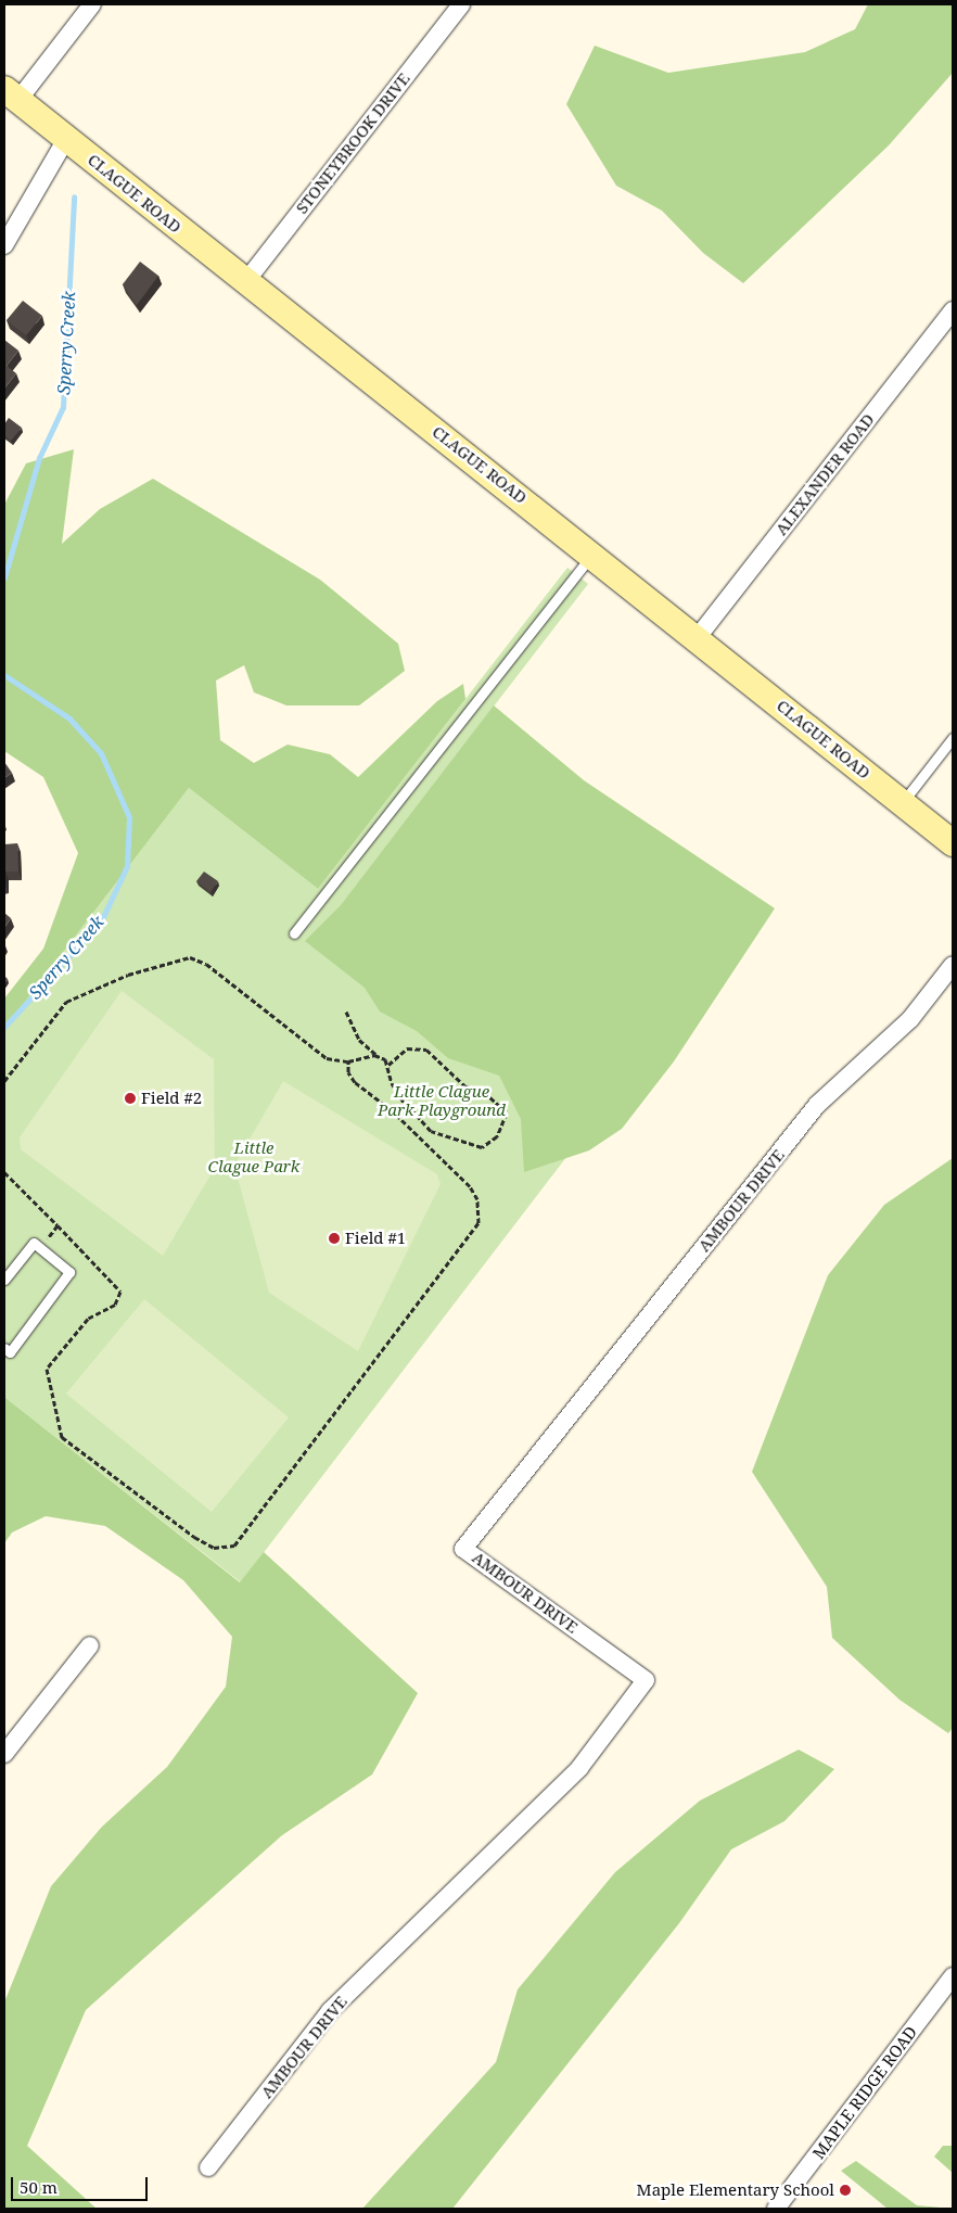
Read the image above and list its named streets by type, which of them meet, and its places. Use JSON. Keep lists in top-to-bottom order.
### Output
{
  "streets": {
    "main road": ["CLAGUE ROAD"],
    "street": [
      "STONEYBROOK DRIVE",
      "ALEXANDER ROAD",
      "AMBOUR DRIVE",
      "MAPLE RIDGE ROAD"
    ]
  },
  "crossings": [
    ["STONEYBROOK DRIVE", "CLAGUE ROAD"],
    ["CLAGUE ROAD", "ALEXANDER ROAD"]
  ],
  "water": ["Sperry Creek"],
  "parks": ["Little Clague Park Playground", "Little Clague Park"],
  "places": ["Field #2", "Field #1", "Maple Elementary School"],
  "scale_bar": "50 m"
}
